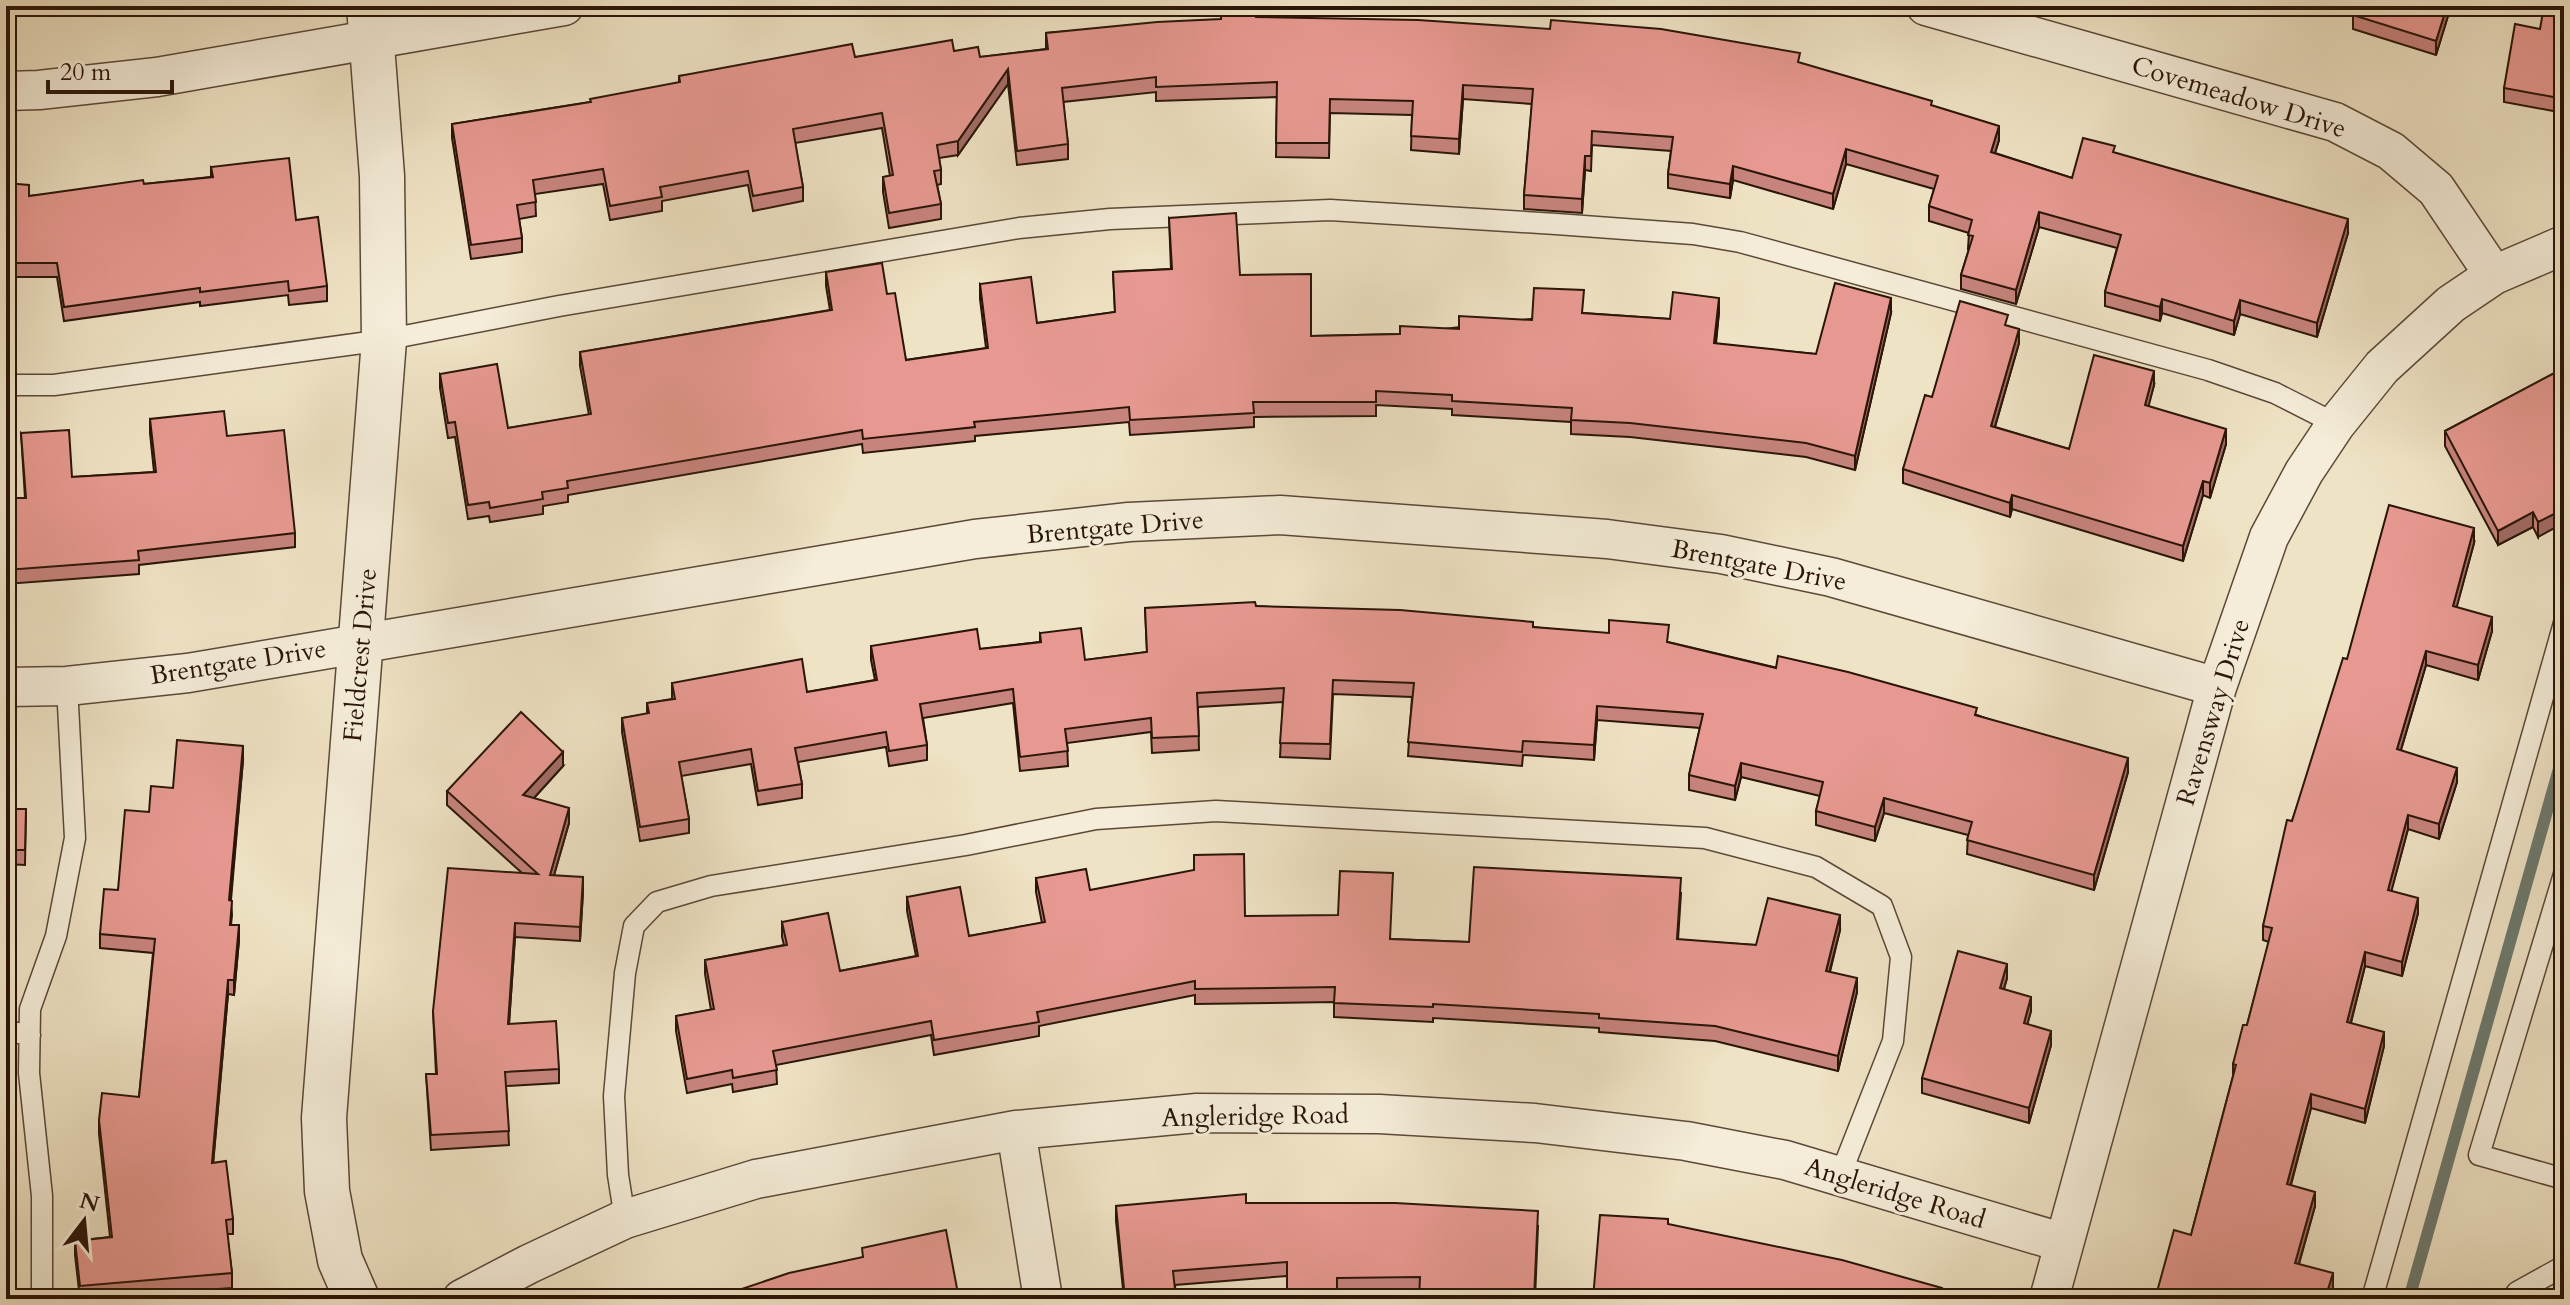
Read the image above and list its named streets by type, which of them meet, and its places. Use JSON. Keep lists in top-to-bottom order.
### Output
{
  "streets": {
    "street": [
      "Covemeadow Drive",
      "Brentgate Drive",
      "Fieldcrest Drive",
      "Ravensway Drive",
      "Angleridge Road"
    ]
  },
  "crossings": [
    ["Covemeadow Drive", "Ravensway Drive"],
    ["Brentgate Drive", "Fieldcrest Drive"],
    ["Brentgate Drive", "Ravensway Drive"],
    ["Ravensway Drive", "Angleridge Road"]
  ],
  "scale_bar": "20 m",
  "north": "top"
}
